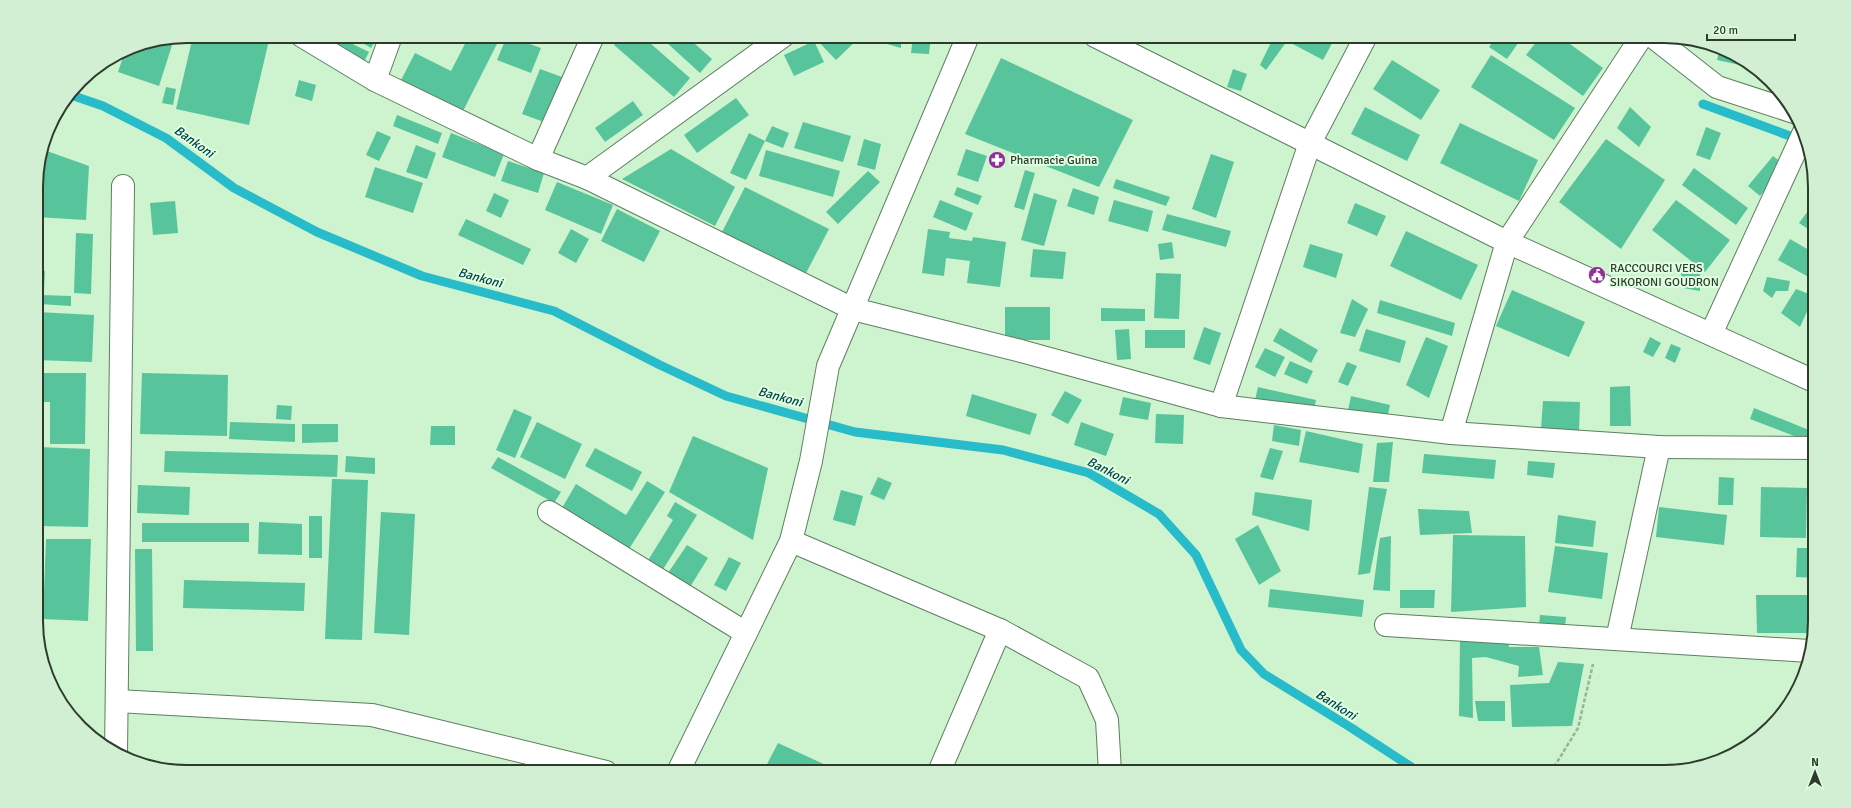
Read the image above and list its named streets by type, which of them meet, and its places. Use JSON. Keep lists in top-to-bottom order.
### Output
{
  "water": ["Bankoni"],
  "places": {
    "pharmacy": ["Pharmacie Guina"],
    "public building": ["RACCOURCI VERS SIKORONI GOUDRON"]
  },
  "scale_bar": "20 m",
  "north": "top"
}
